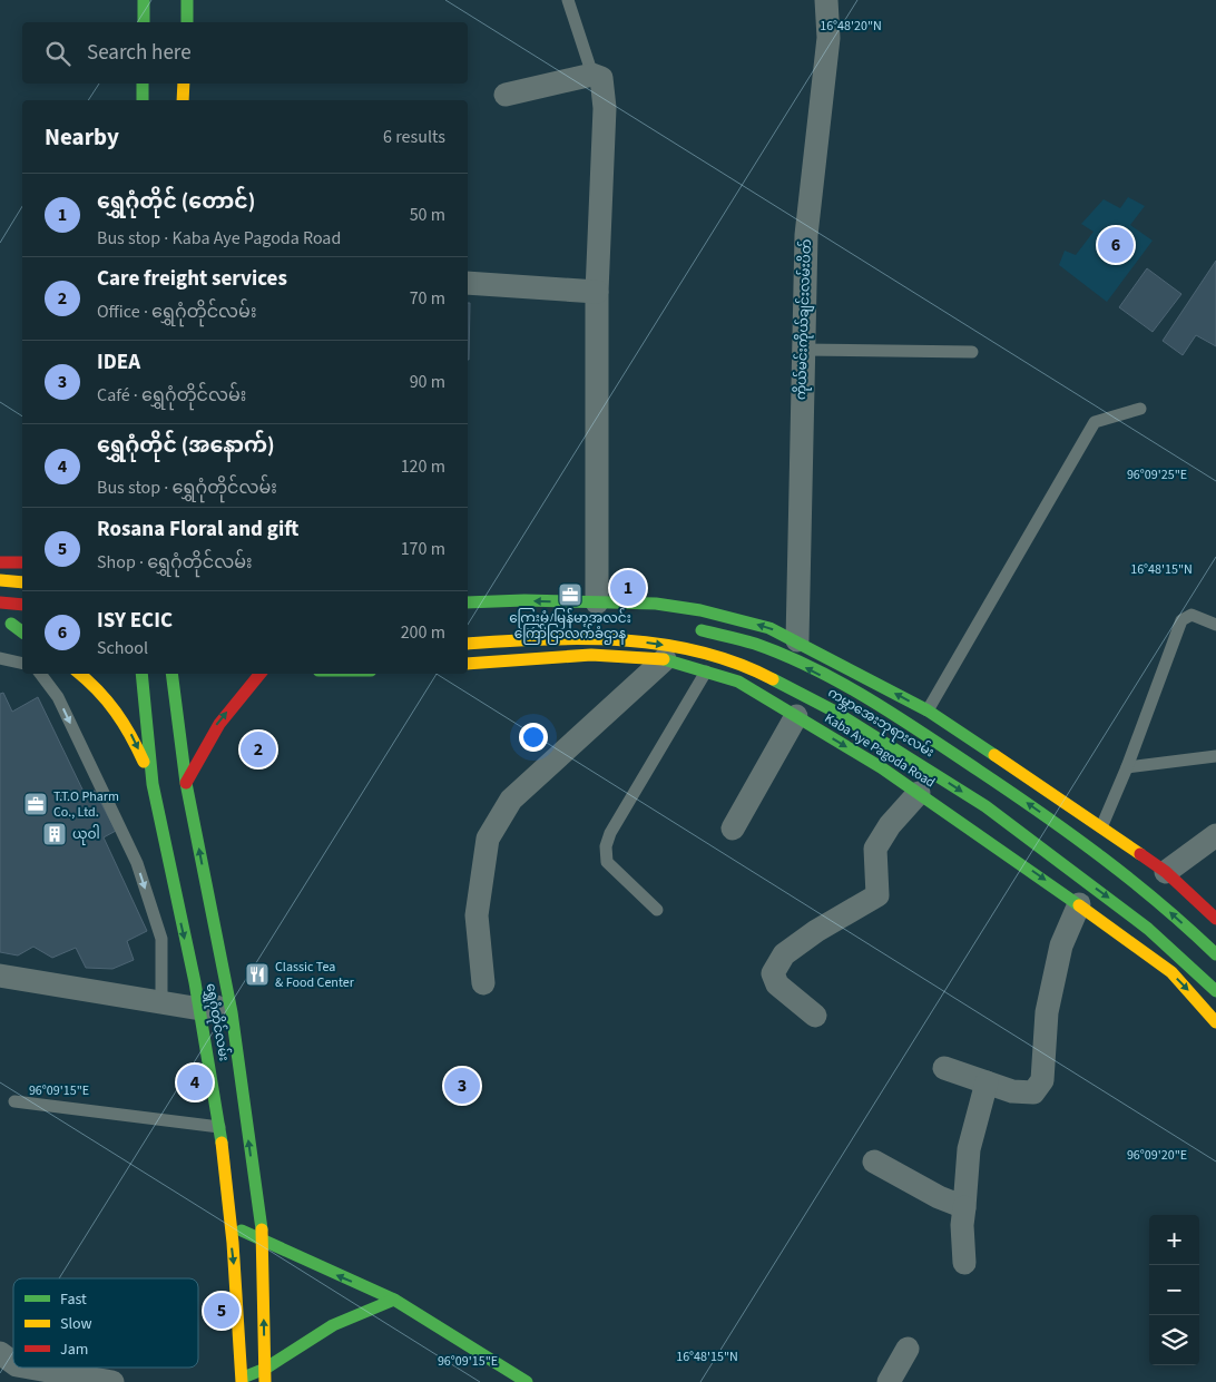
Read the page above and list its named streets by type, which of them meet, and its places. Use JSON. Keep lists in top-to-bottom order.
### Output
{
  "streets": {
    "main road": ["ကမ္ဘာအေးဘုရားလမ်း", "Kaba Aye Pagoda Road", "ရွှေဂုံတိုင်လမ်း"],
    "street": ["ကိုယ်မင်းကိုယ်ချင်းလမ်းပိတ်"]
  },
  "places": {
    "office": ["‌ကြေးမုံ/မြန်မာ့အလင်း ကြော်ငြာလက်ခံဌာန", "T.T.O Pharm Co., Ltd."],
    "building": ["ယုဝါ"],
    "restaurant": ["Classic Tea & Food Center"]
  },
  "legend": ["Fast", "Slow", "Jam"],
  "page": {
    "search": "Search here",
    "heading": ["Nearby", "6 results"],
    "list": [
      {
        "mark": "1",
        "name": "ရွှေဂုံတိုင် (တောင်)",
        "note": "Bus stop · Kaba Aye Pagoda Road",
        "value": "50 m"
      },
      {
        "mark": "2",
        "name": "Care freight services",
        "note": "Office · ရွှေဂုံတိုင်လမ်း",
        "value": "70 m"
      },
      {
        "mark": "3",
        "name": "IDEA",
        "note": "Café · ရွှေဂုံတိုင်လမ်း",
        "value": "90 m"
      },
      {
        "mark": "4",
        "name": "ရွှေဂုံတိုင် (အနောက်)",
        "note": "Bus stop · ရွှေဂုံတိုင်လမ်း",
        "value": "120 m"
      },
      {
        "mark": "5",
        "name": "Rosana Floral and gift",
        "note": "Shop · ရွှေဂုံတိုင်လမ်း",
        "value": "170 m"
      },
      {
        "mark": "6",
        "name": "ISY ECIC",
        "note": "School",
        "value": "200 m"
      }
    ],
    "pins": [
      "6",
      "1",
      "2",
      "4",
      "3",
      "5"
    ],
    "map_buttons": ["+", "−"]
  },
  "coordinates": [
    "16°48'20\"N",
    "96°09'25\"E",
    "16°48'15\"N",
    "96°09'15\"E",
    "96°09'20\"E"
  ]
}
